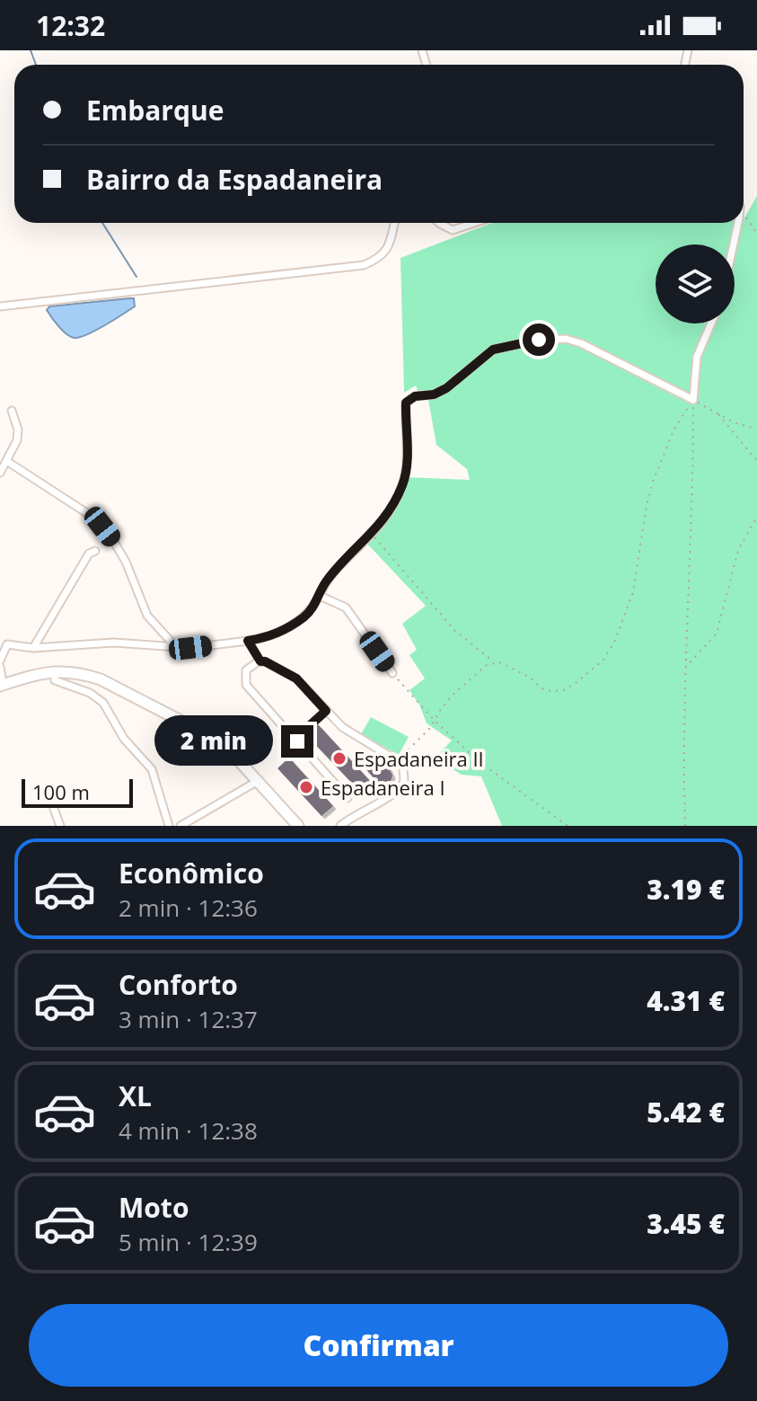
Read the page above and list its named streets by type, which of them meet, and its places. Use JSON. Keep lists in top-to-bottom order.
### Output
{
  "places": ["Espadaneira II", "Espadaneira I"],
  "scale_bar": "100 m",
  "page": {
    "status": "12:32",
    "banner": ["Embarque", "Bairro da Espadaneira"],
    "bubble": "2 min",
    "scale": "100 m",
    "list": [
      {
        "name": "Econômico",
        "note": "2 min · 12:36",
        "value": "3.19 €"
      },
      {
        "name": "Conforto",
        "note": "3 min · 12:37",
        "value": "4.31 €"
      },
      {
        "name": "XL",
        "note": "4 min · 12:38",
        "value": "5.42 €"
      },
      {
        "name": "Moto",
        "note": "5 min · 12:39",
        "value": "3.45 €"
      }
    ],
    "buttons": "Confirmar"
  }
}
